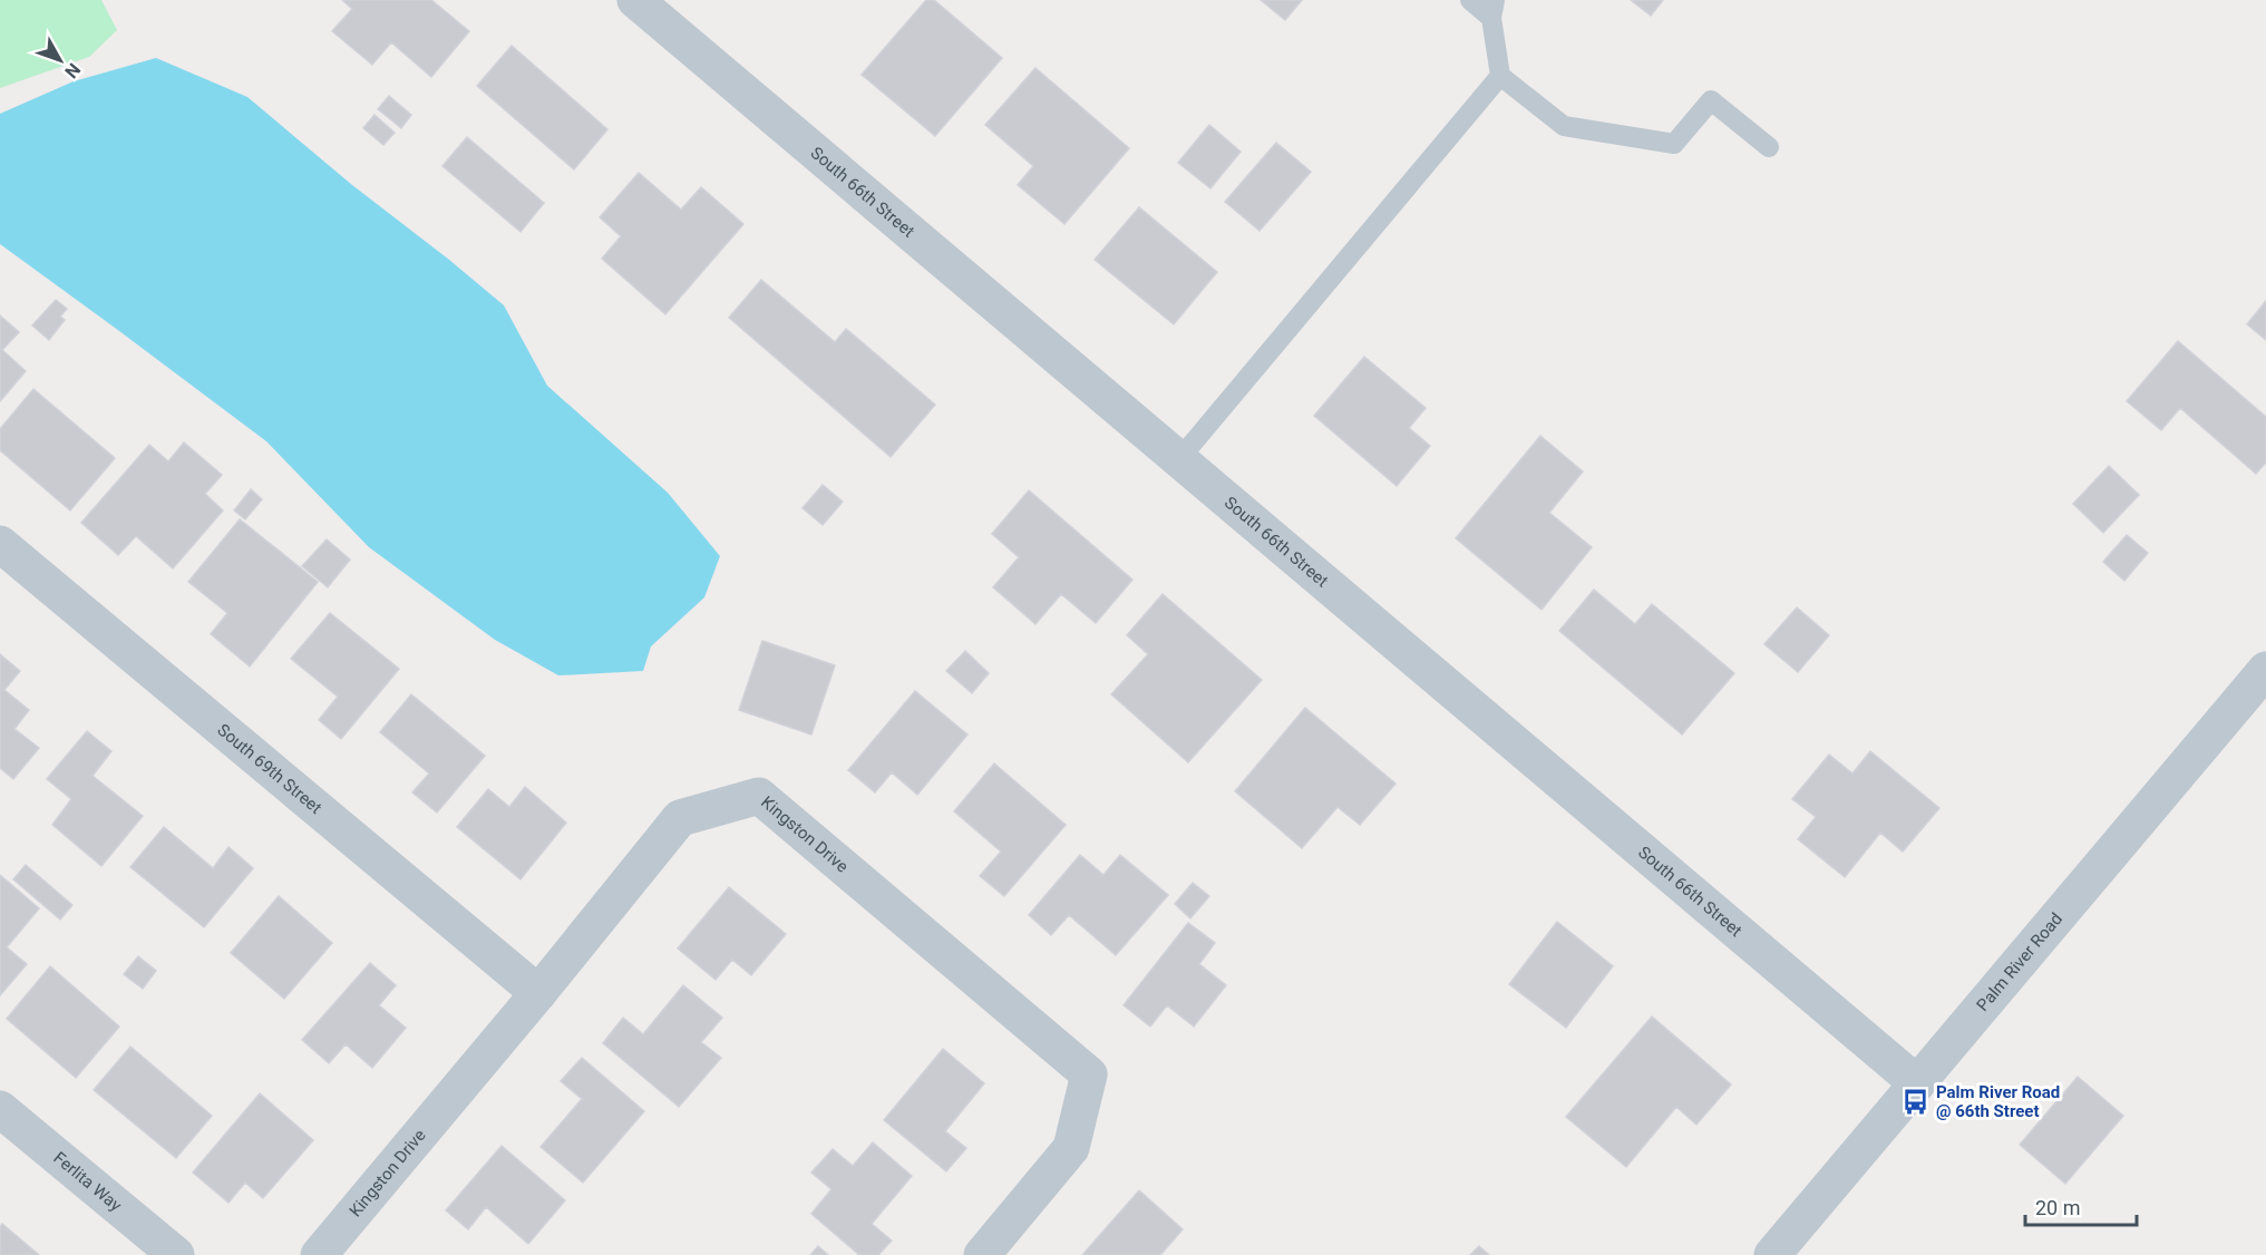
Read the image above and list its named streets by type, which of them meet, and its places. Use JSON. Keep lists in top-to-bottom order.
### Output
{
  "streets": {
    "street": [
      "South 66th Street",
      "South 69th Street",
      "Kingston Drive",
      "Palm River Road",
      "Ferlita Way"
    ]
  },
  "crossings": [
    ["South 66th Street", "Palm River Road"],
    ["South 69th Street", "Kingston Drive"]
  ],
  "places": {
    "bus stop": ["Palm River Road @ 66th Street"]
  },
  "scale_bar": "20 m",
  "north": "bottom right"
}
